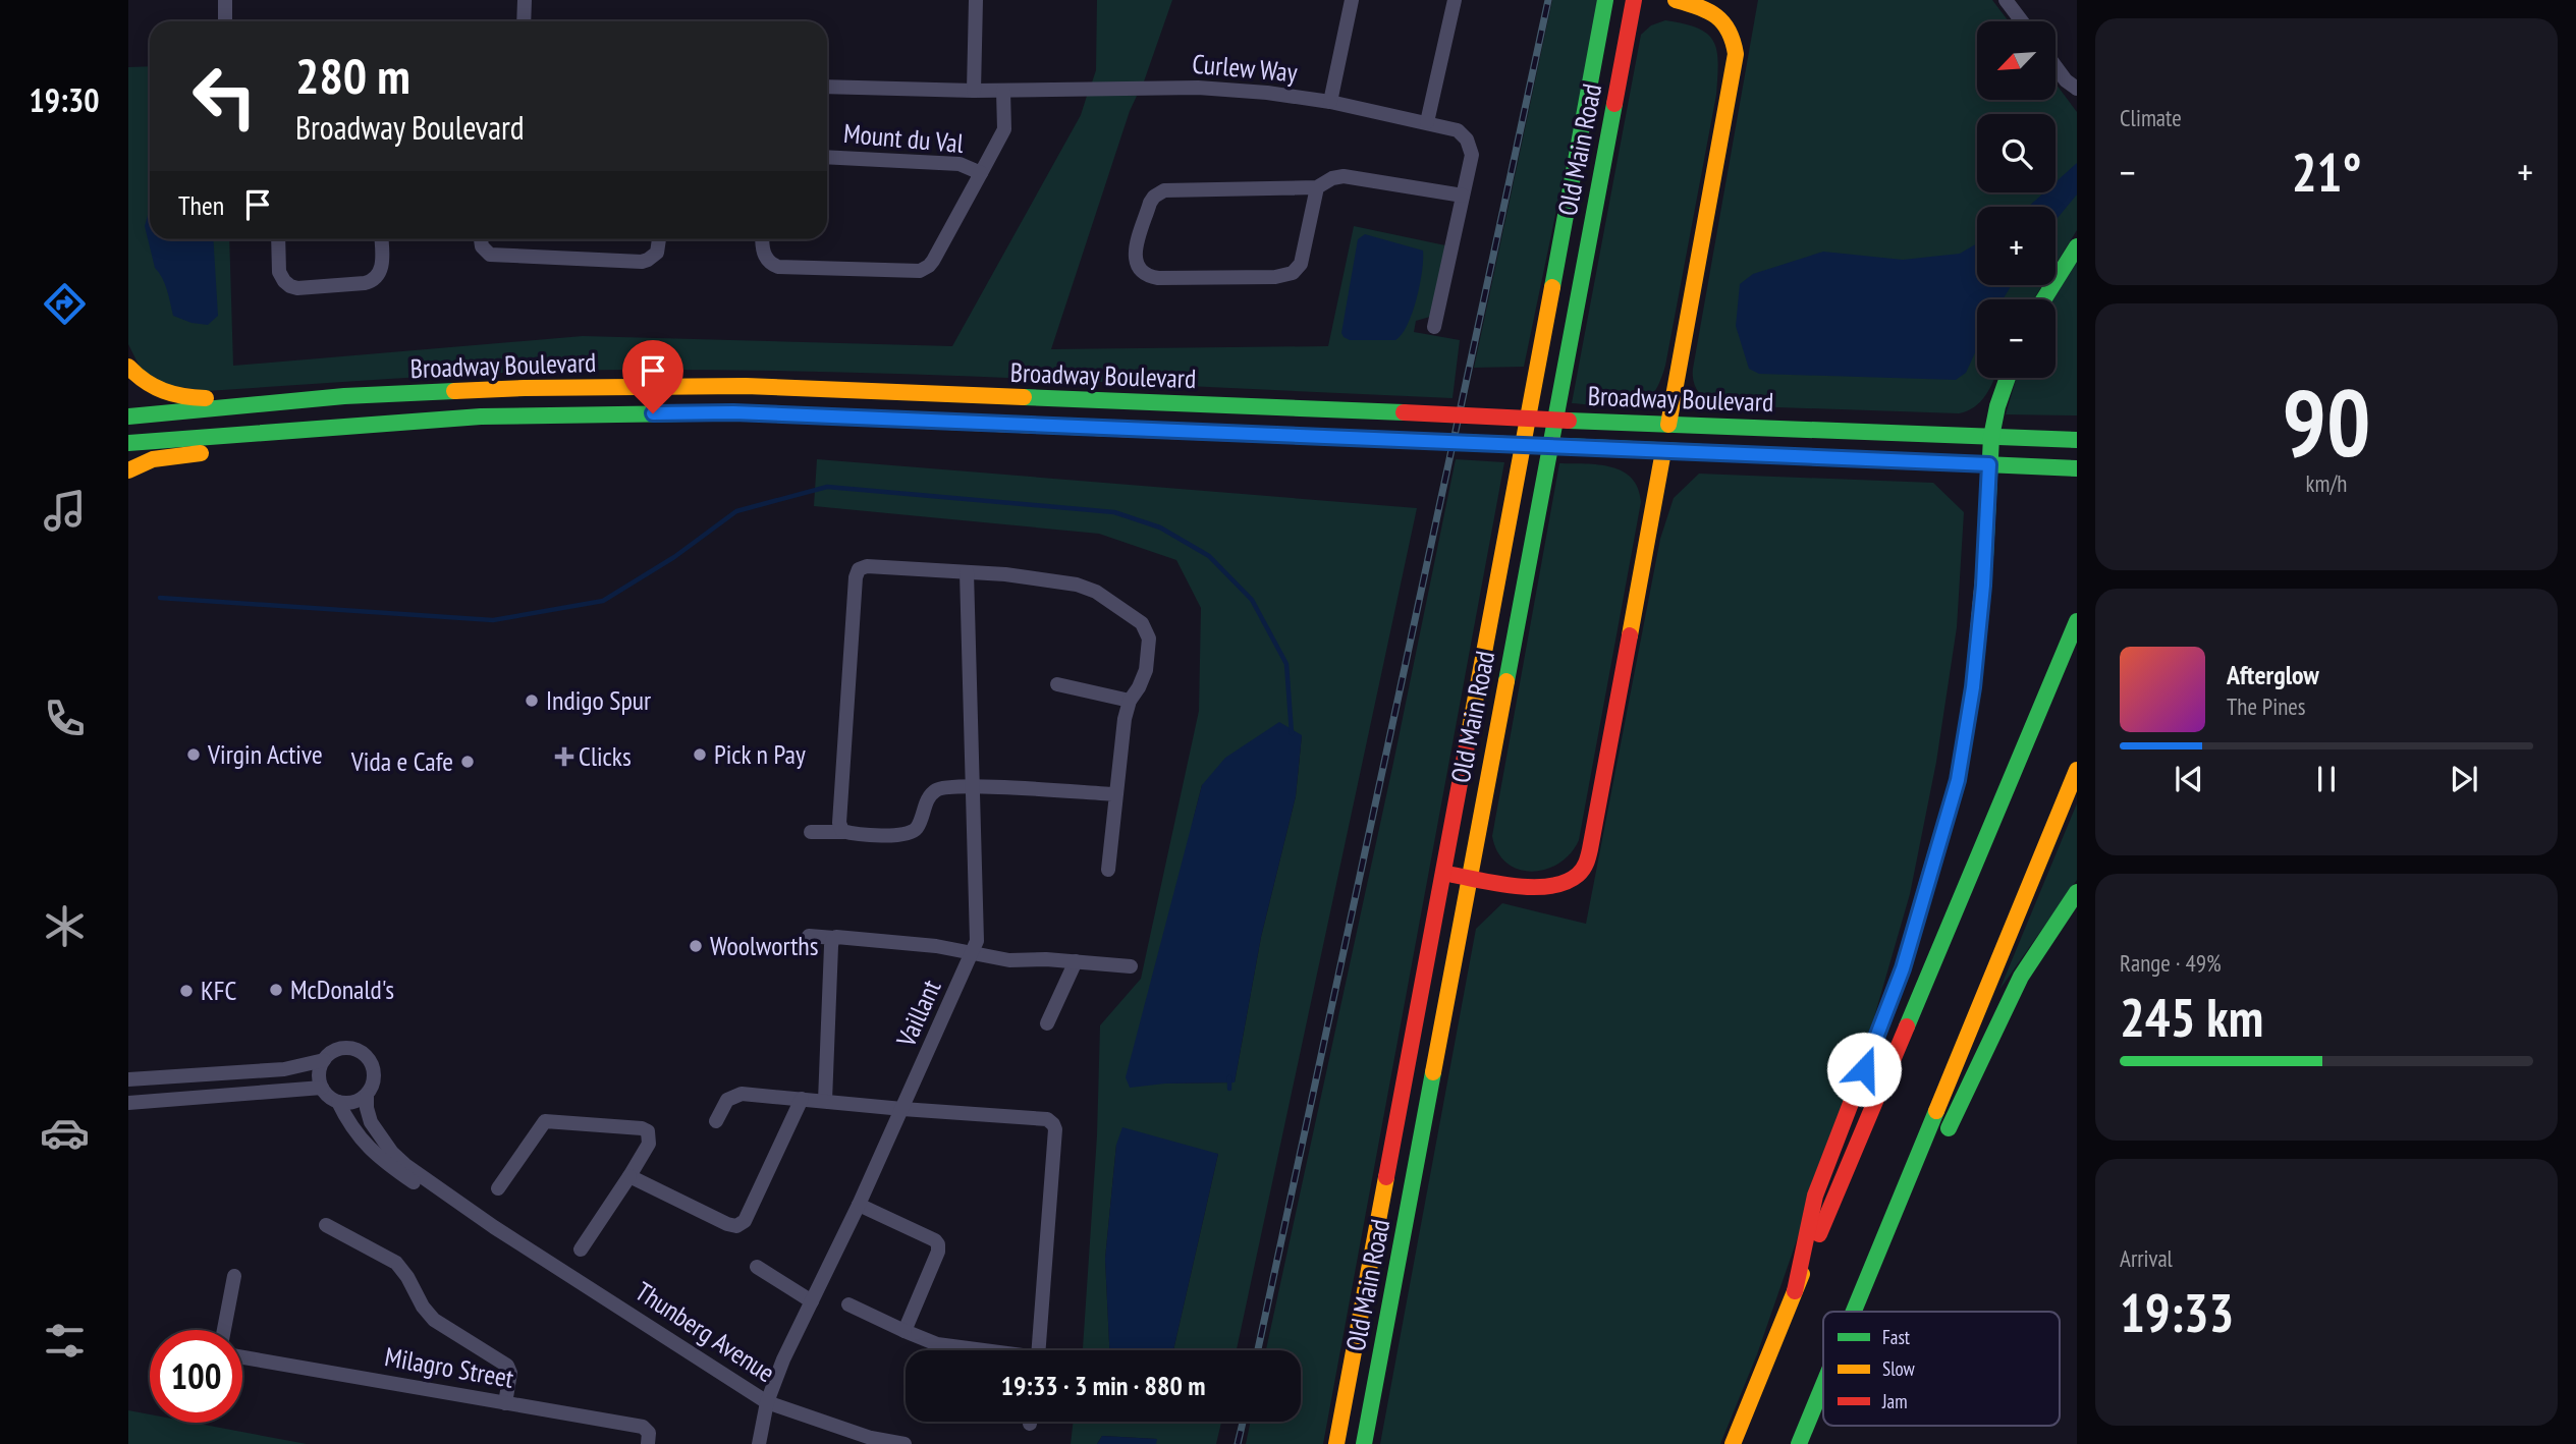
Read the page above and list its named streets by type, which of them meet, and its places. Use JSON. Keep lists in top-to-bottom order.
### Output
{
  "streets": {
    "main road": ["Old Main Road", "Broadway Boulevard"],
    "street": [
      "Curlew Way",
      "Mount du Val",
      "Vaillant",
      "Thunberg Avenue",
      "Milagro Street"
    ]
  },
  "crossings": [
    ["Curlew Way", "Mount du Val"],
    ["Vaillant", "Thunberg Avenue"]
  ],
  "places": {
    "other": [
      "Indigo Spur",
      "Virgin Active",
      "Pick n Pay",
      "Vida e Cafe",
      "Woolworths",
      "McDonald's",
      "KFC"
    ],
    "health": ["Clicks"]
  },
  "legend": ["Fast", "Slow", "Jam"],
  "north": "bottom left",
  "page": {
    "tabs": "19:30",
    "tile": [
      "Climate",
      ["90", "km/h"],
      ["Range · 49%", "245 km"],
      ["Arrival", "19:33"]
    ],
    "map_buttons": ["+", "−"],
    "turn": ["280 m", "Broadway Boulevard"],
    "heat": ["−", "21°", "+"],
    "then": "Then",
    "song": ["Afterglow", "The Pines"],
    "limit": "100",
    "trip": "19:33 · 3 min · 880 m"
  }
}
